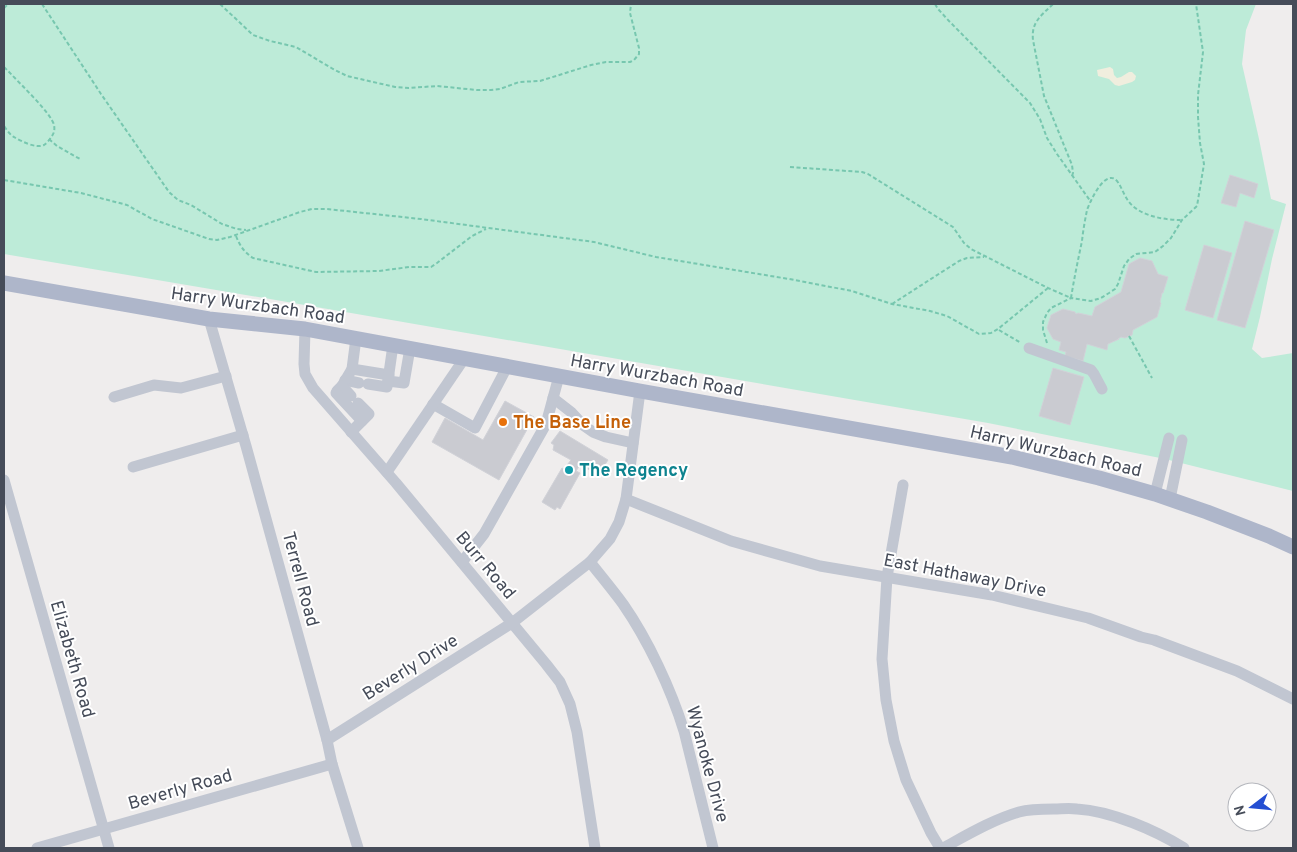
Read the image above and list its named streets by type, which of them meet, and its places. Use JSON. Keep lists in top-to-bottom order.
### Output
{
  "streets": {
    "main road": ["Harry Wurzbach Road"],
    "street": [
      "Burr Road",
      "East Hathaway Drive",
      "Terrell Road",
      "Elizabeth Road",
      "Beverly Drive",
      "Wyanoke Drive",
      "Beverly Road"
    ]
  },
  "crossings": [
    ["Harry Wurzbach Road", "Burr Road"],
    ["Harry Wurzbach Road", "Terrell Road"],
    ["Harry Wurzbach Road", "Beverly Drive"],
    ["Burr Road", "Beverly Drive"],
    ["East Hathaway Drive", "Beverly Drive"],
    ["Terrell Road", "Beverly Drive"],
    ["Terrell Road", "Beverly Road"],
    ["Elizabeth Road", "Beverly Road"],
    ["Beverly Drive", "Wyanoke Drive"]
  ],
  "places": ["The Base Line", "The Regency"],
  "north": "left"
}
